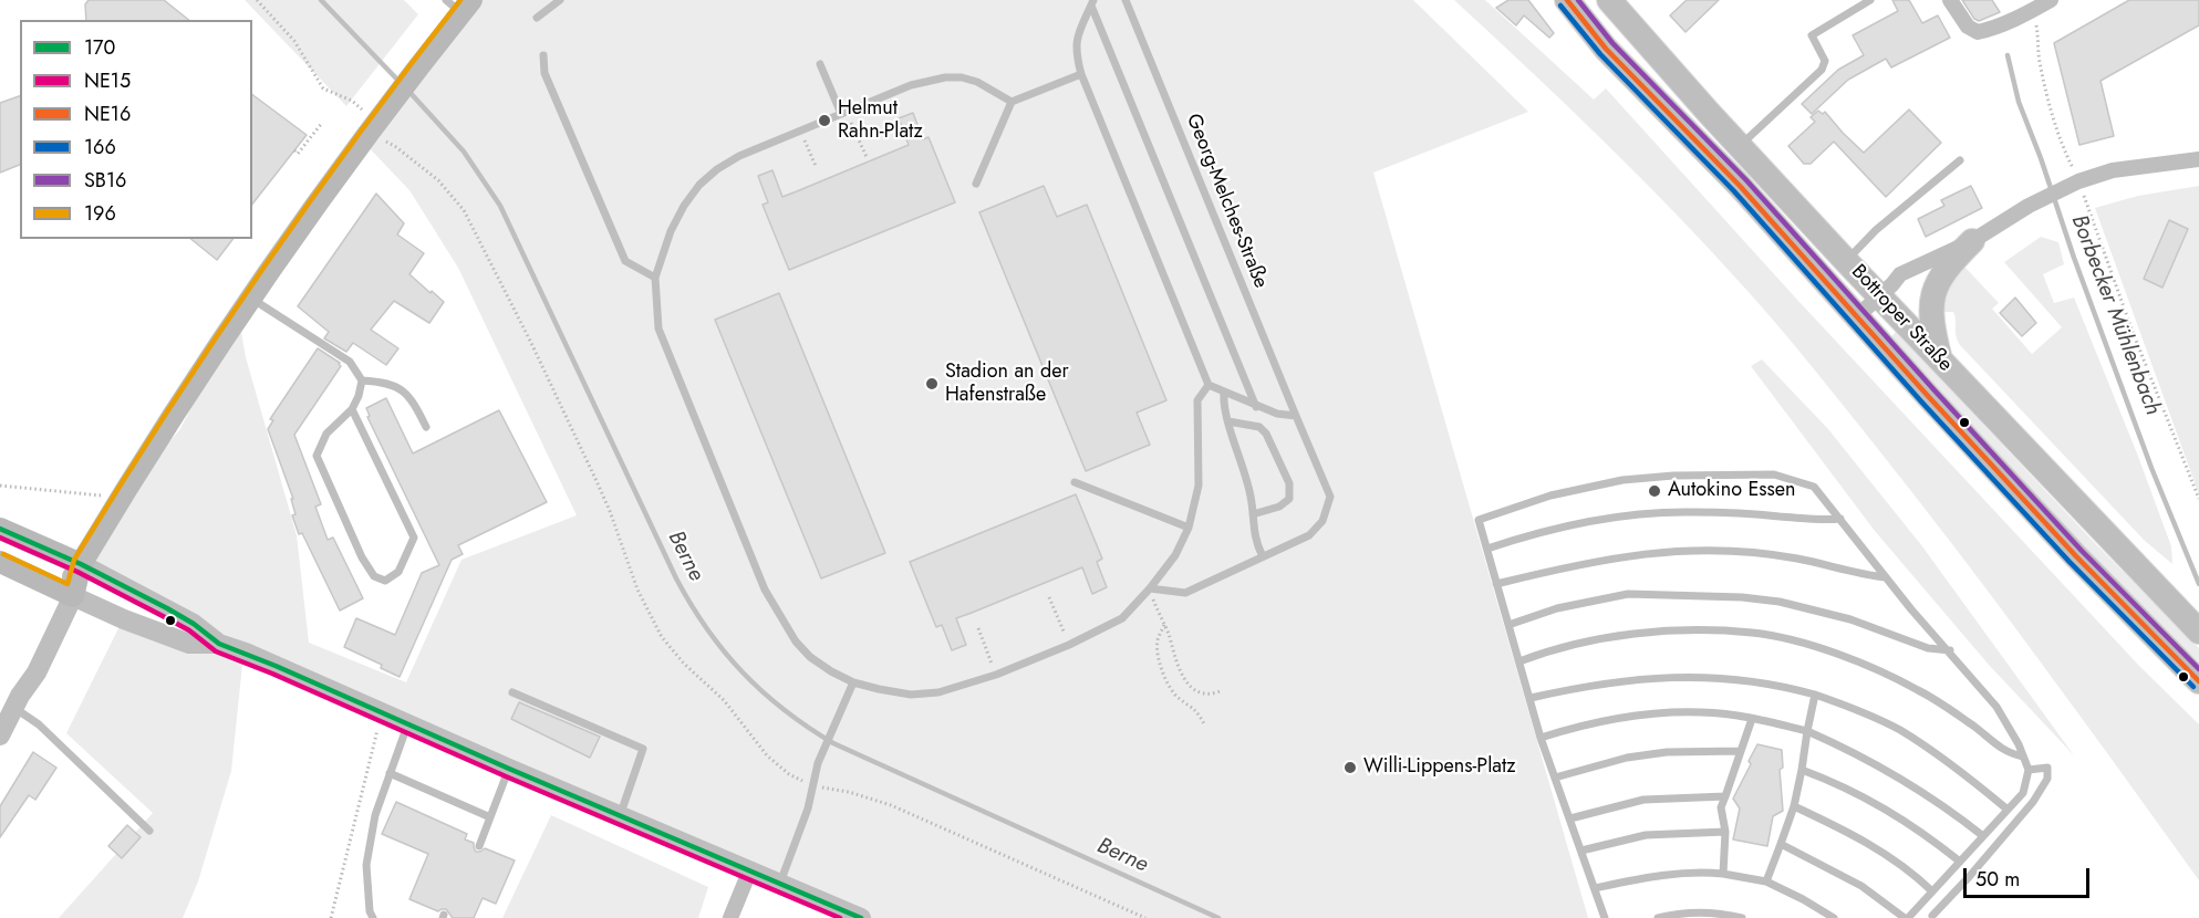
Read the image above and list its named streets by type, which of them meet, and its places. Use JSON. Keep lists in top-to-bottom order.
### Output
{
  "streets": {
    "main road": ["Bottroper Straße"],
    "lane": ["Georg-Melches-Straße"]
  },
  "water": ["Borbecker Mühlenbach", "Berne"],
  "places": [
    "Helmut Rahn-Platz",
    "Stadion an der Hafenstraße",
    "Autokino Essen",
    "Willi-Lippens-Platz"
  ],
  "lines": [
    "transit line NE16",
    "transit line SB16",
    "transit line 196",
    "transit line 166",
    "transit line 170",
    "transit line NE15"
  ],
  "legend": [
    "170",
    "NE15",
    "NE16",
    "166",
    "SB16",
    "196"
  ],
  "scale_bar": "50 m"
}
